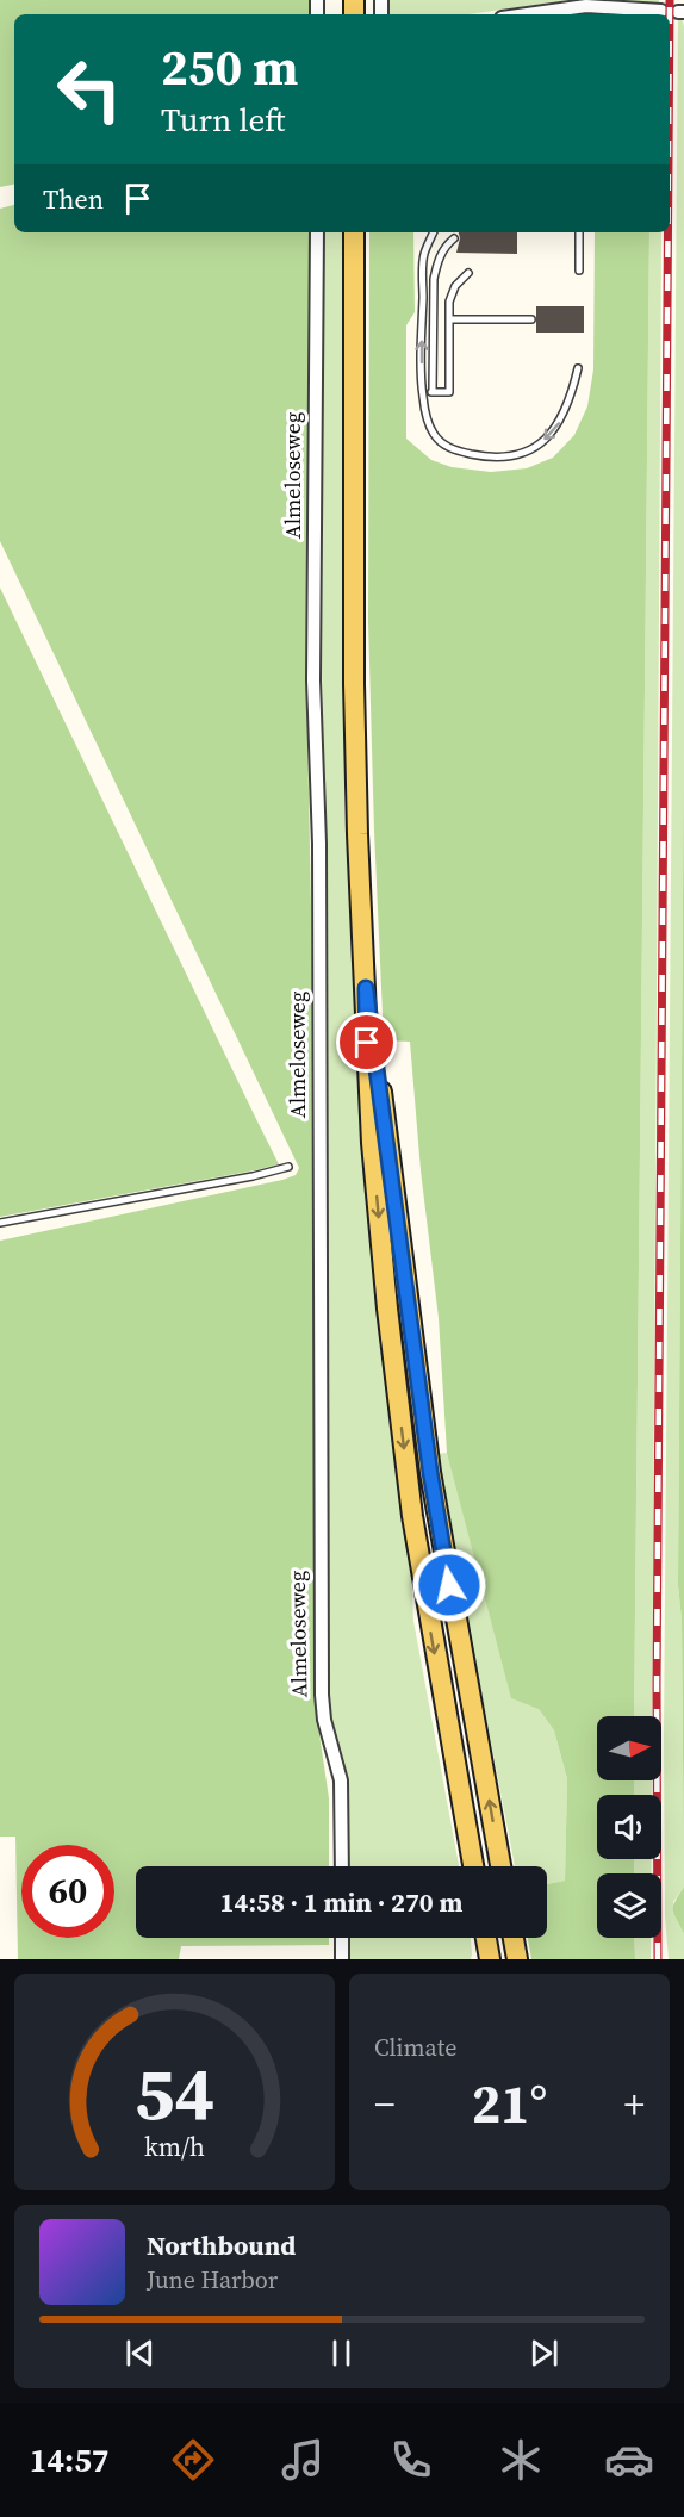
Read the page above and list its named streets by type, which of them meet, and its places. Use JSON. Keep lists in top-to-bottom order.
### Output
{
  "streets": {
    "street": ["Almeloseweg"]
  },
  "north": "right",
  "page": {
    "turn": ["250 m", "Turn left"],
    "then": "Then",
    "limit": "60",
    "trip": "14:58 · 1 min · 270 m",
    "tile": "Climate",
    "heat": ["−", "21°", "+"],
    "song": ["Northbound", "June Harbor"],
    "tabs": "14:57",
    "gauge": ["54", "km/h"]
  }
}
